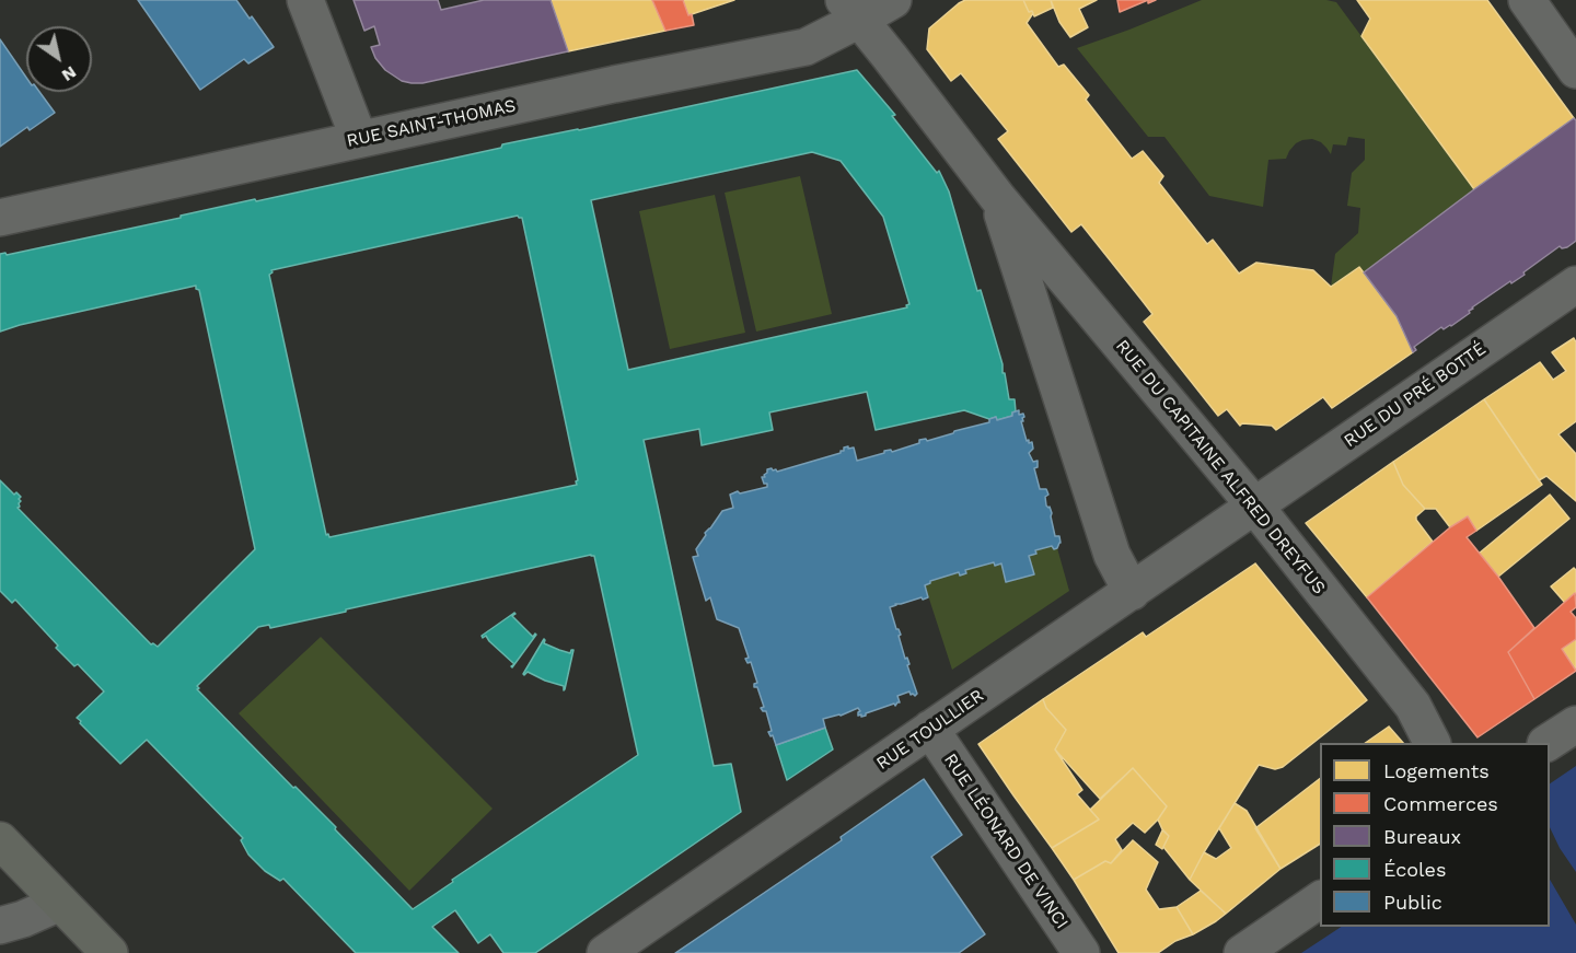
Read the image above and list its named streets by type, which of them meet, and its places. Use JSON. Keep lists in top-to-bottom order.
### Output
{
  "streets": {
    "street": [
      "RUE SAINT-THOMAS",
      "RUE DU PRÉ BOTTÉ",
      "RUE DU CAPITAINE ALFRED DREYFUS",
      "RUE TOULLIER",
      "RUE LÉONARD DE VINCI"
    ]
  },
  "crossings": [
    ["RUE SAINT-THOMAS", "RUE DU CAPITAINE ALFRED DREYFUS"],
    ["RUE DU PRÉ BOTTÉ", "RUE DU CAPITAINE ALFRED DREYFUS"],
    ["RUE DU PRÉ BOTTÉ", "RUE TOULLIER"],
    ["RUE DU CAPITAINE ALFRED DREYFUS", "RUE TOULLIER"],
    ["RUE TOULLIER", "RUE LÉONARD DE VINCI"]
  ],
  "legend": [
    "Logements",
    "Commerces",
    "Bureaux",
    "Écoles",
    "Public"
  ],
  "north": "bottom right"
}
